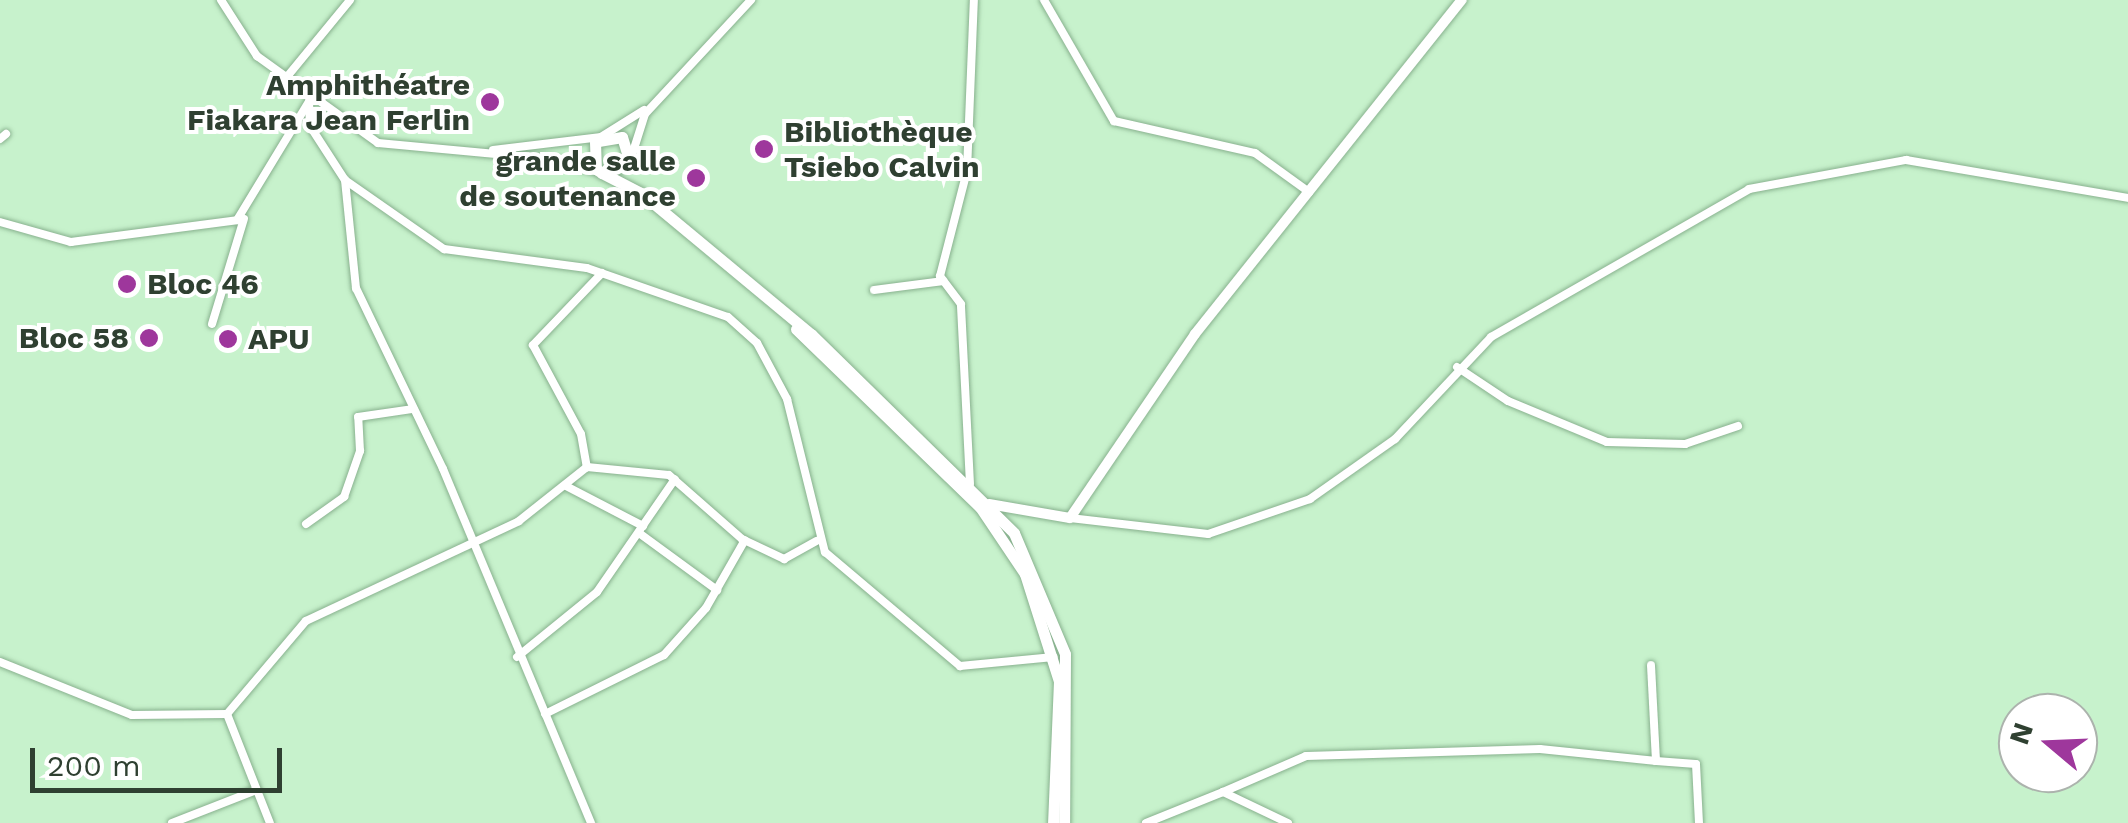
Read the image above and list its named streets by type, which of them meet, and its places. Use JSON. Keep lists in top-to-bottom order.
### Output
{
  "places": [
    "Amphithéatre Fiakara Jean Ferlin",
    "Bibliothèque Tsiebo Calvin",
    "grande salle de soutenance",
    "Bloc 46",
    "Bloc 58",
    "APU"
  ],
  "scale_bar": "200 m",
  "north": "left"
}
